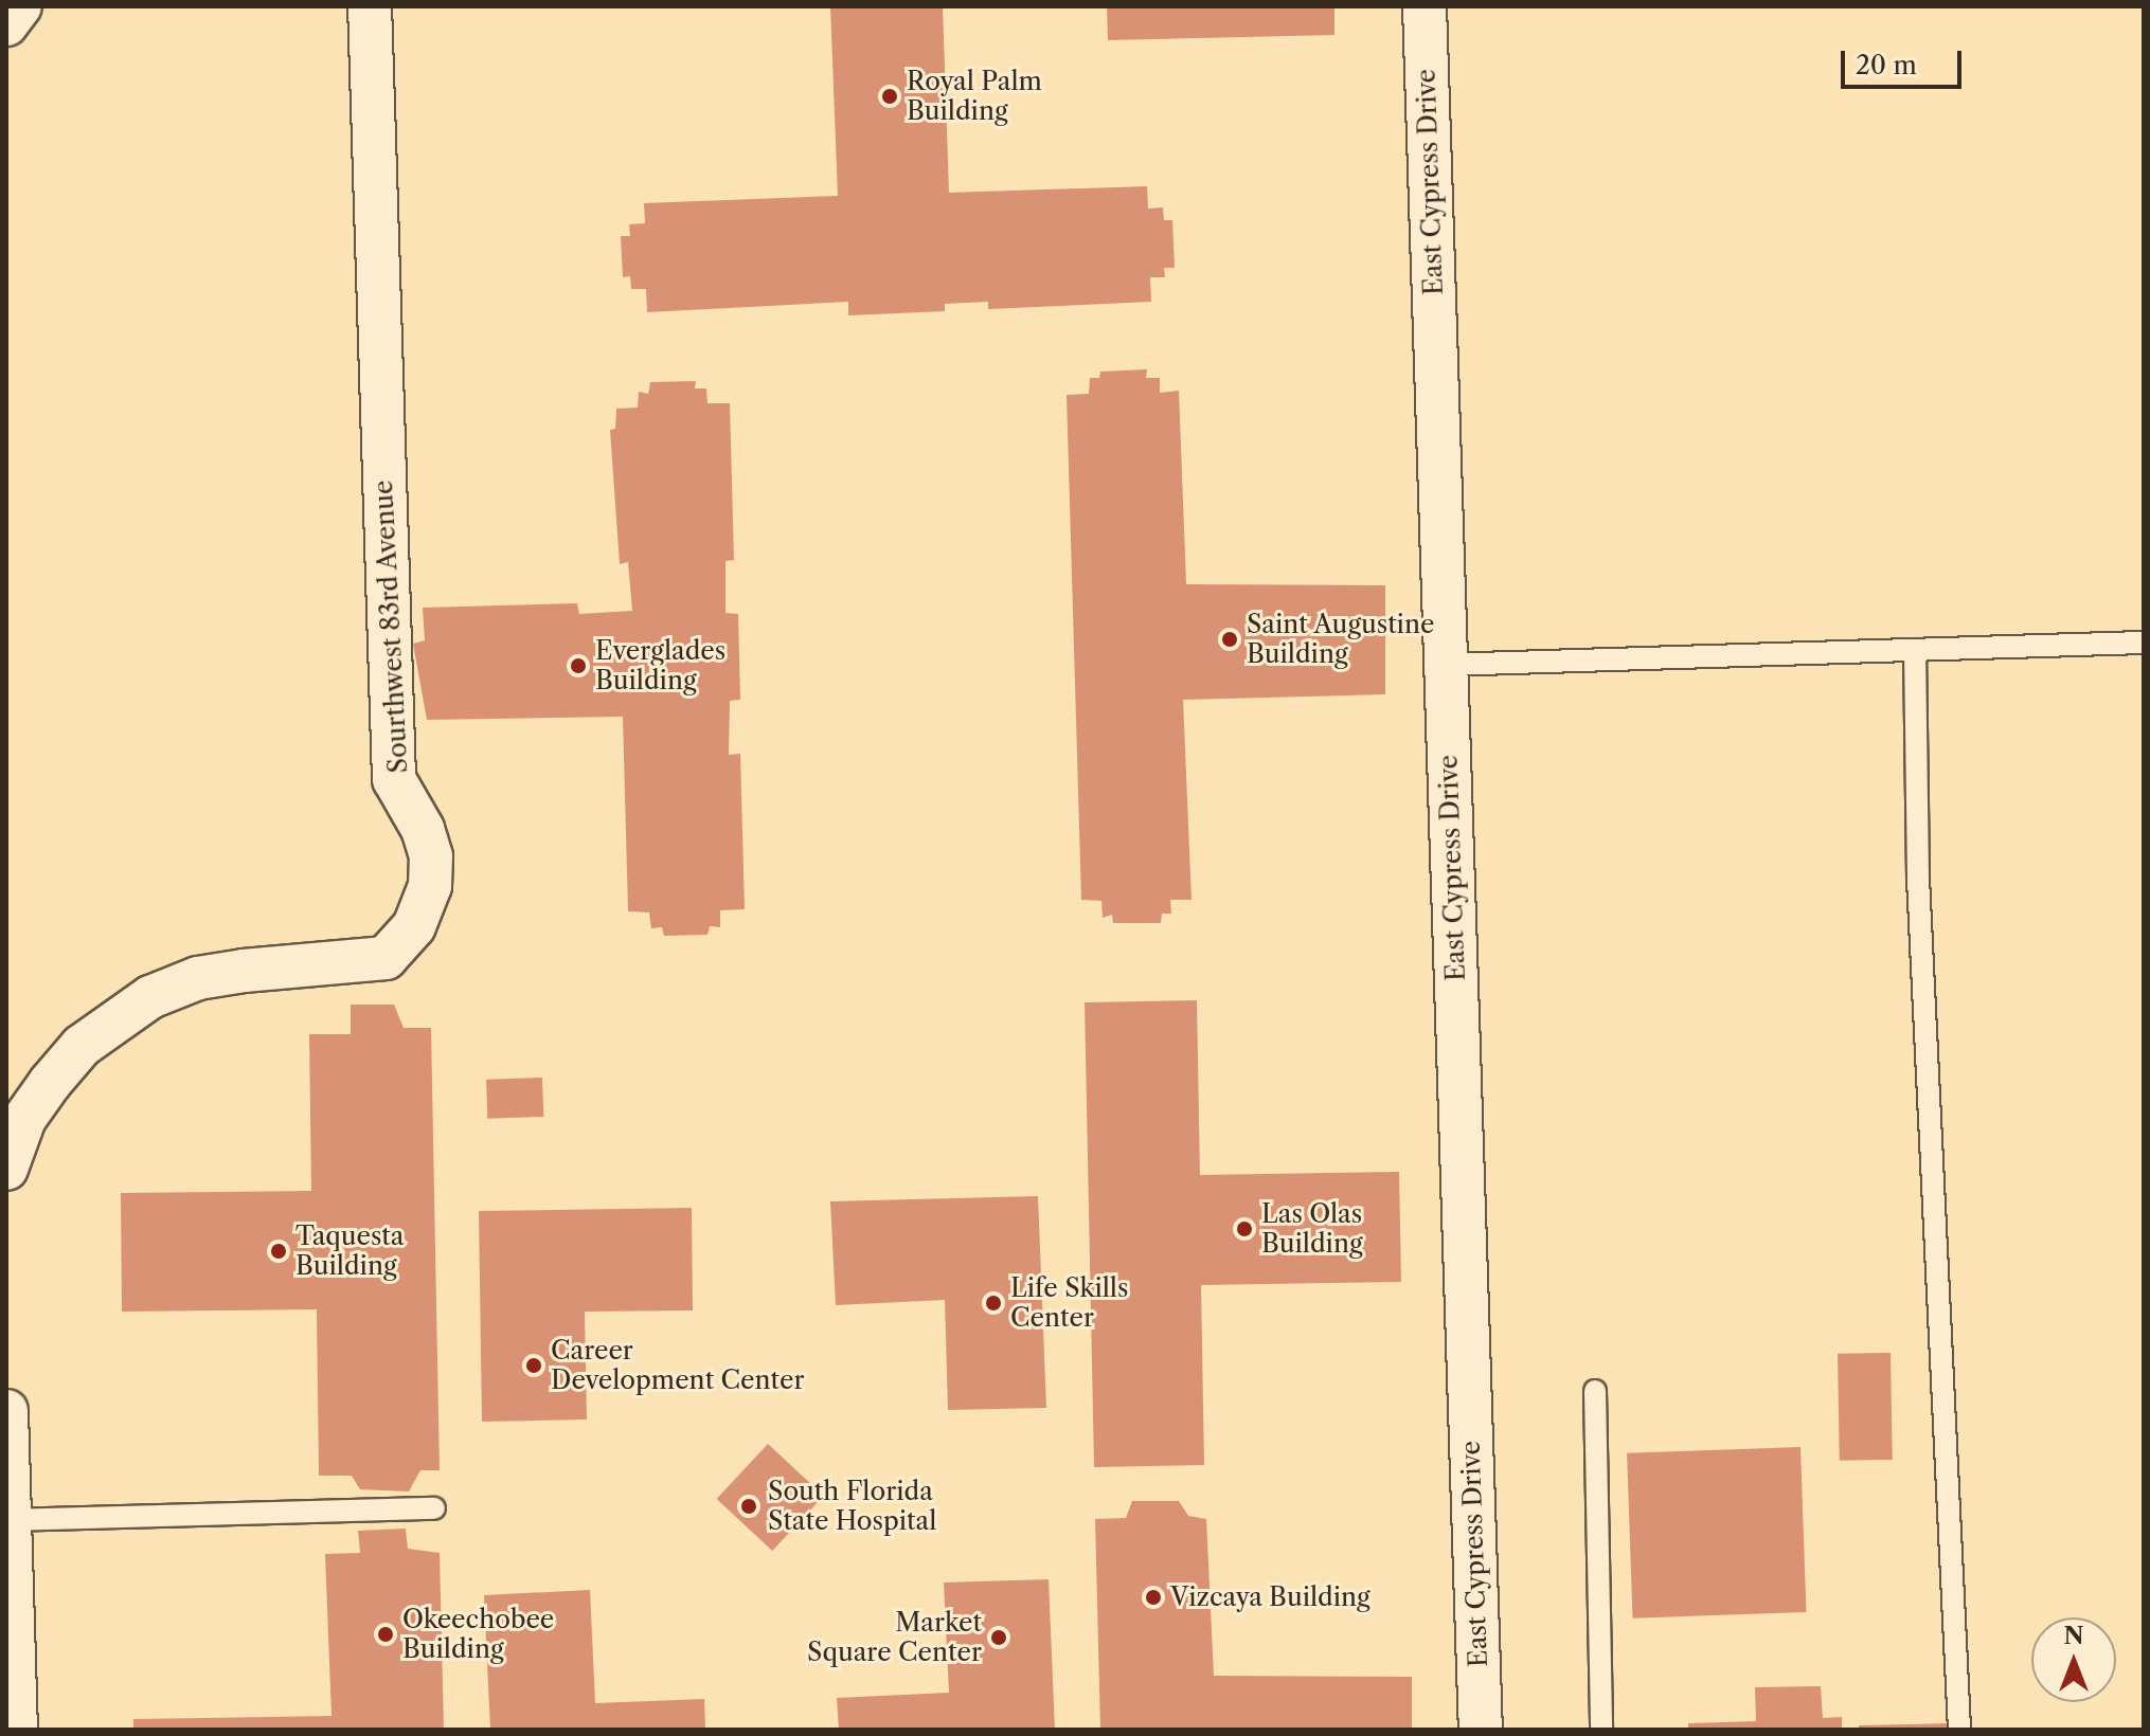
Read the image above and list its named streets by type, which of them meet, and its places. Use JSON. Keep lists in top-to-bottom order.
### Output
{
  "streets": {
    "street": ["East Cypress Drive", "Sourthwest 83rd Avenue"]
  },
  "places": [
    "Royal Palm Building",
    "Saint Augustine Building",
    "Everglades Building",
    "Las Olas Building",
    "Taquesta Building",
    "Life Skills Center",
    "Career Development Center",
    "South Florida State Hospital",
    "Vizcaya Building",
    "Okeechobee Building",
    "Market Square Center"
  ],
  "scale_bar": "20 m",
  "north": "top"
}
